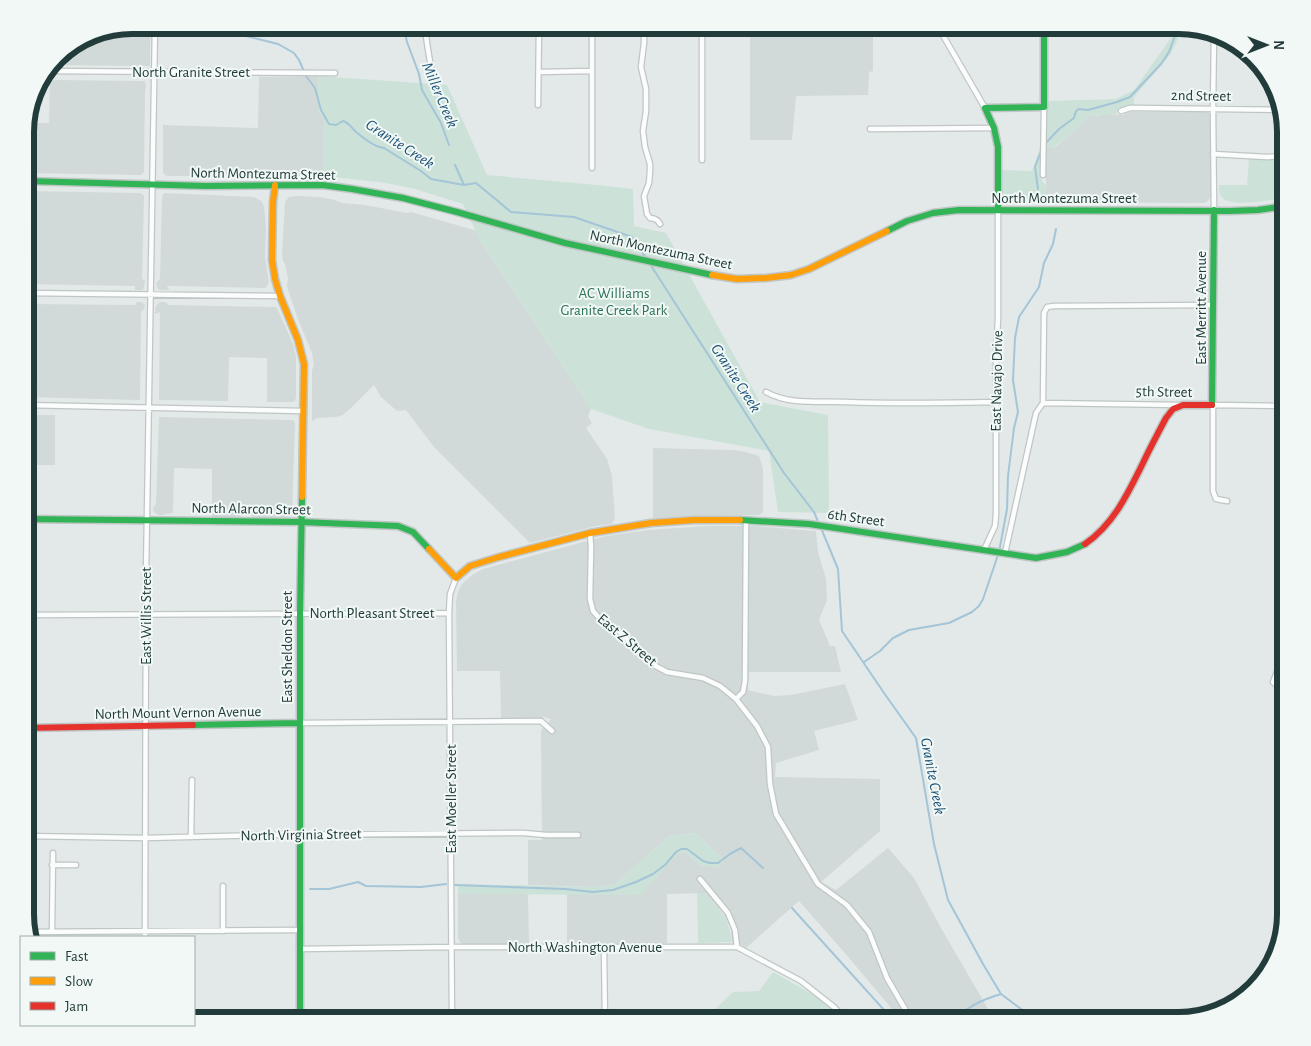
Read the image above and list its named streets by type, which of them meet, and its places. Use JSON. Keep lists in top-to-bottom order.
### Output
{
  "streets": {
    "main road": [
      "North Montezuma Street",
      "East Merritt Avenue",
      "5th Street",
      "North Alarcon Street",
      "6th Street",
      "East Sheldon Street",
      "North Mount Vernon Avenue"
    ],
    "street": [
      "North Granite Street",
      "2nd Street",
      "East Navajo Drive",
      "North Pleasant Street",
      "East Willis Street",
      "East Z Street",
      "East Moeller Street",
      "North Virginia Street",
      "North Washington Avenue"
    ]
  },
  "crossings": [
    ["North Granite Street", "East Willis Street"],
    ["North Montezuma Street", "East Merritt Avenue"],
    ["North Montezuma Street", "East Navajo Drive"],
    ["North Montezuma Street", "East Willis Street"],
    ["North Montezuma Street", "East Sheldon Street"],
    ["East Merritt Avenue", "5th Street"],
    ["East Navajo Drive", "6th Street"],
    ["5th Street", "6th Street"],
    ["North Alarcon Street", "6th Street"],
    ["North Alarcon Street", "East Willis Street"],
    ["North Alarcon Street", "East Sheldon Street"],
    ["North Alarcon Street", "East Moeller Street"],
    ["6th Street", "East Z Street"],
    ["6th Street", "East Moeller Street"],
    ["North Pleasant Street", "East Willis Street"],
    ["North Pleasant Street", "East Sheldon Street"],
    ["North Pleasant Street", "East Moeller Street"],
    ["East Willis Street", "North Mount Vernon Avenue"],
    ["East Willis Street", "North Virginia Street"],
    ["East Sheldon Street", "North Mount Vernon Avenue"],
    ["East Sheldon Street", "North Virginia Street"],
    ["East Sheldon Street", "North Washington Avenue"],
    ["North Mount Vernon Avenue", "East Moeller Street"],
    ["East Moeller Street", "North Virginia Street"],
    ["East Moeller Street", "North Washington Avenue"]
  ],
  "water": ["Miller Creek", "Granite Creek"],
  "parks": ["AC Williams Granite Creek Park"],
  "legend": ["Fast", "Slow", "Jam"],
  "north": "right"
}
